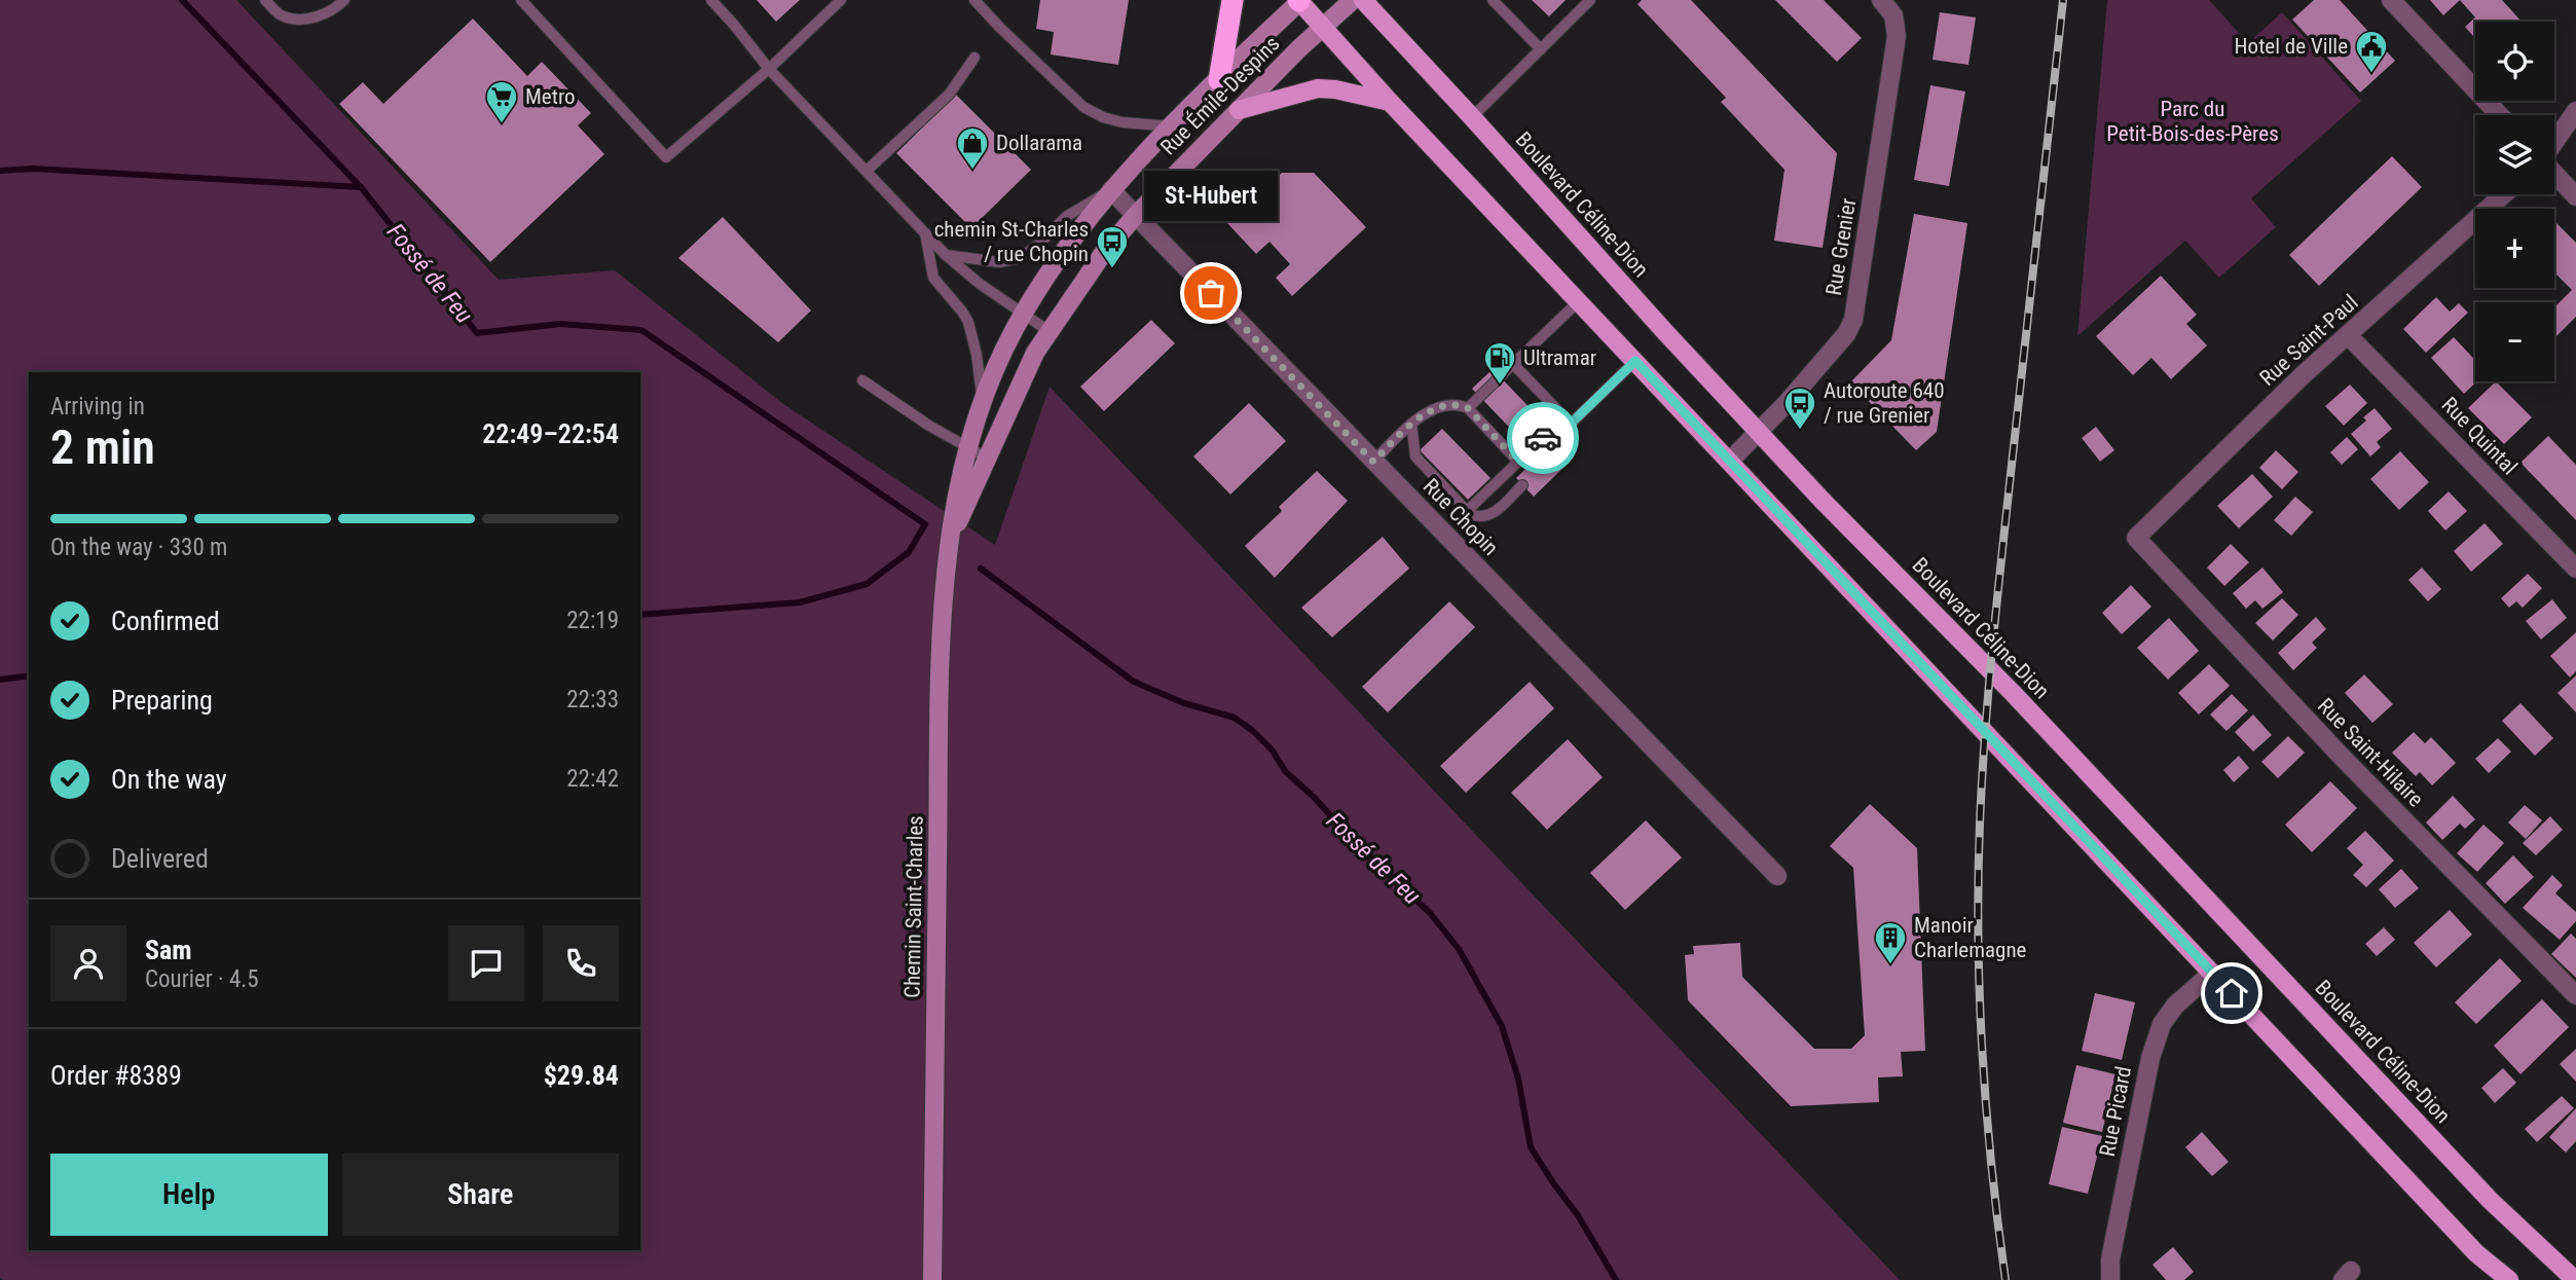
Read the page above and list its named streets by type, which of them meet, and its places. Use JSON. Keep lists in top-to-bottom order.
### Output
{
  "streets": {
    "main road": ["Rue Émile-Despins", "Boulevard Céline-Dion", "Chemin Saint-Charles"],
    "street": [
      "Rue Grenier",
      "Rue Saint-Paul",
      "Rue Quintal",
      "Rue Chopin",
      "Rue Saint-Hilaire",
      "Rue Picard"
    ]
  },
  "crossings": [
    ["Rue Émile-Despins", "Rue Chopin"],
    ["Rue Émile-Despins", "Chemin Saint-Charles"],
    ["Boulevard Céline-Dion", "Rue Grenier"],
    ["Rue Saint-Paul", "Rue Quintal"],
    ["Rue Saint-Paul", "Rue Saint-Hilaire"]
  ],
  "water": ["Fossé de Feu"],
  "parks": ["Parc du Petit-Bois-des-Pères"],
  "places": {
    "public building": ["Hotel de Ville"],
    "supermarket": ["Metro"],
    "shop": ["Dollarama"],
    "bus stop": ["chemin St-Charles / rue Chopin", "Autoroute 640 / rue Grenier"],
    "other": ["St-Hubert"],
    "fuel station": ["Ultramar"],
    "building": ["Manoir Charlemagne"]
  },
  "page": {
    "map_buttons": ["+", "−"],
    "bubble": "St-Hubert",
    "heading": ["2 min", "Arriving in", "22:49–22:54"],
    "panel": [
      "Sam",
      "Courier · 4.5",
      "Order #8389",
      "$29.84"
    ],
    "bar": "On the way · 330 m",
    "list": [
      ["Confirmed", "22:19"],
      ["Preparing", "22:33"],
      ["On the way", "22:42"],
      "Delivered"
    ],
    "buttons": ["Help", "Share"]
  }
}
